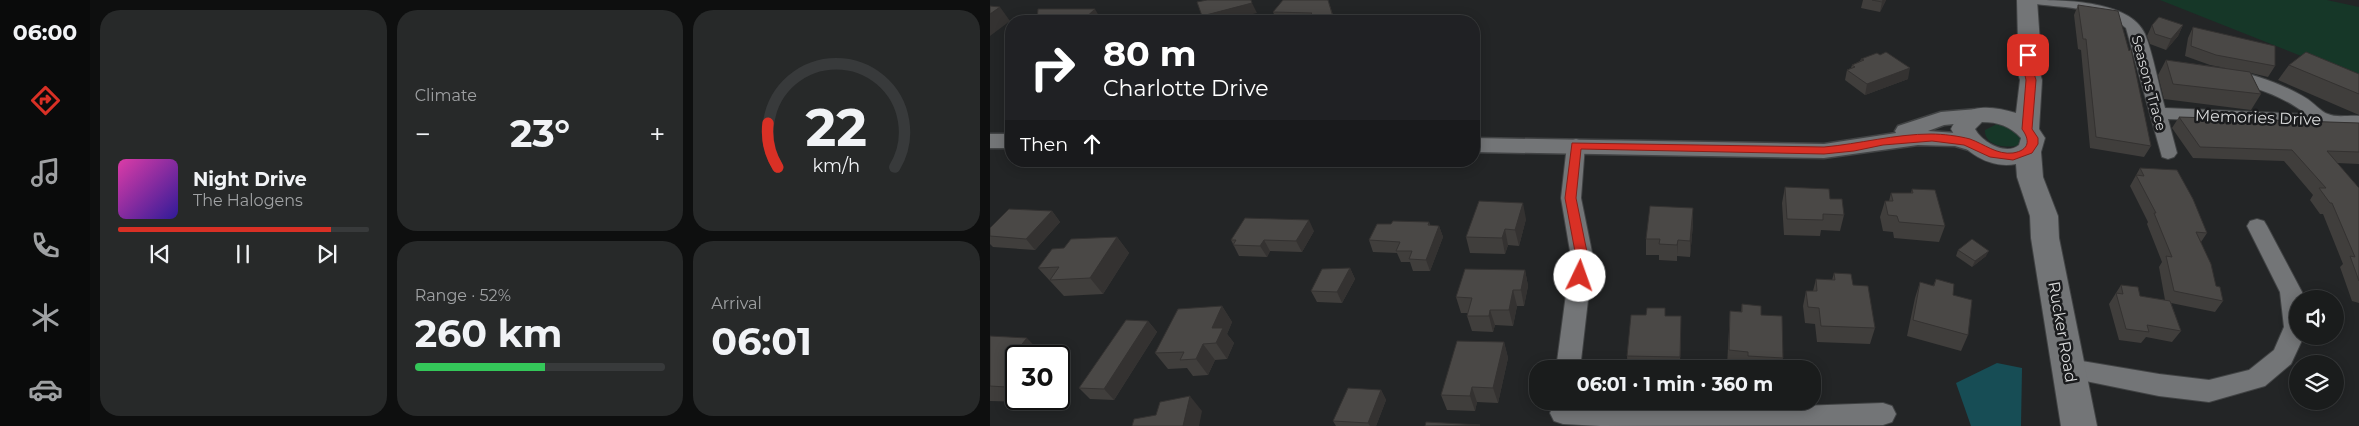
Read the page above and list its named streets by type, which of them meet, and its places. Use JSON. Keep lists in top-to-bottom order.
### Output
{
  "streets": {
    "main road": ["Rucker Road"],
    "street": ["Seasons Trace", "Memories Drive"]
  },
  "crossings": [
    ["Seasons Trace", "Memories Drive"]
  ],
  "page": {
    "tabs": "06:00",
    "tile": [
      "Climate",
      ["Range · 52%", "260 km"],
      ["Arrival", "06:01"]
    ],
    "turn": ["80 m", "Charlotte Drive"],
    "heat": ["−", "23°", "+"],
    "then": "Then",
    "song": ["Night Drive", "The Halogens"],
    "limit": "30",
    "trip": "06:01 · 1 min · 360 m",
    "gauge": ["22", "km/h"]
  }
}
